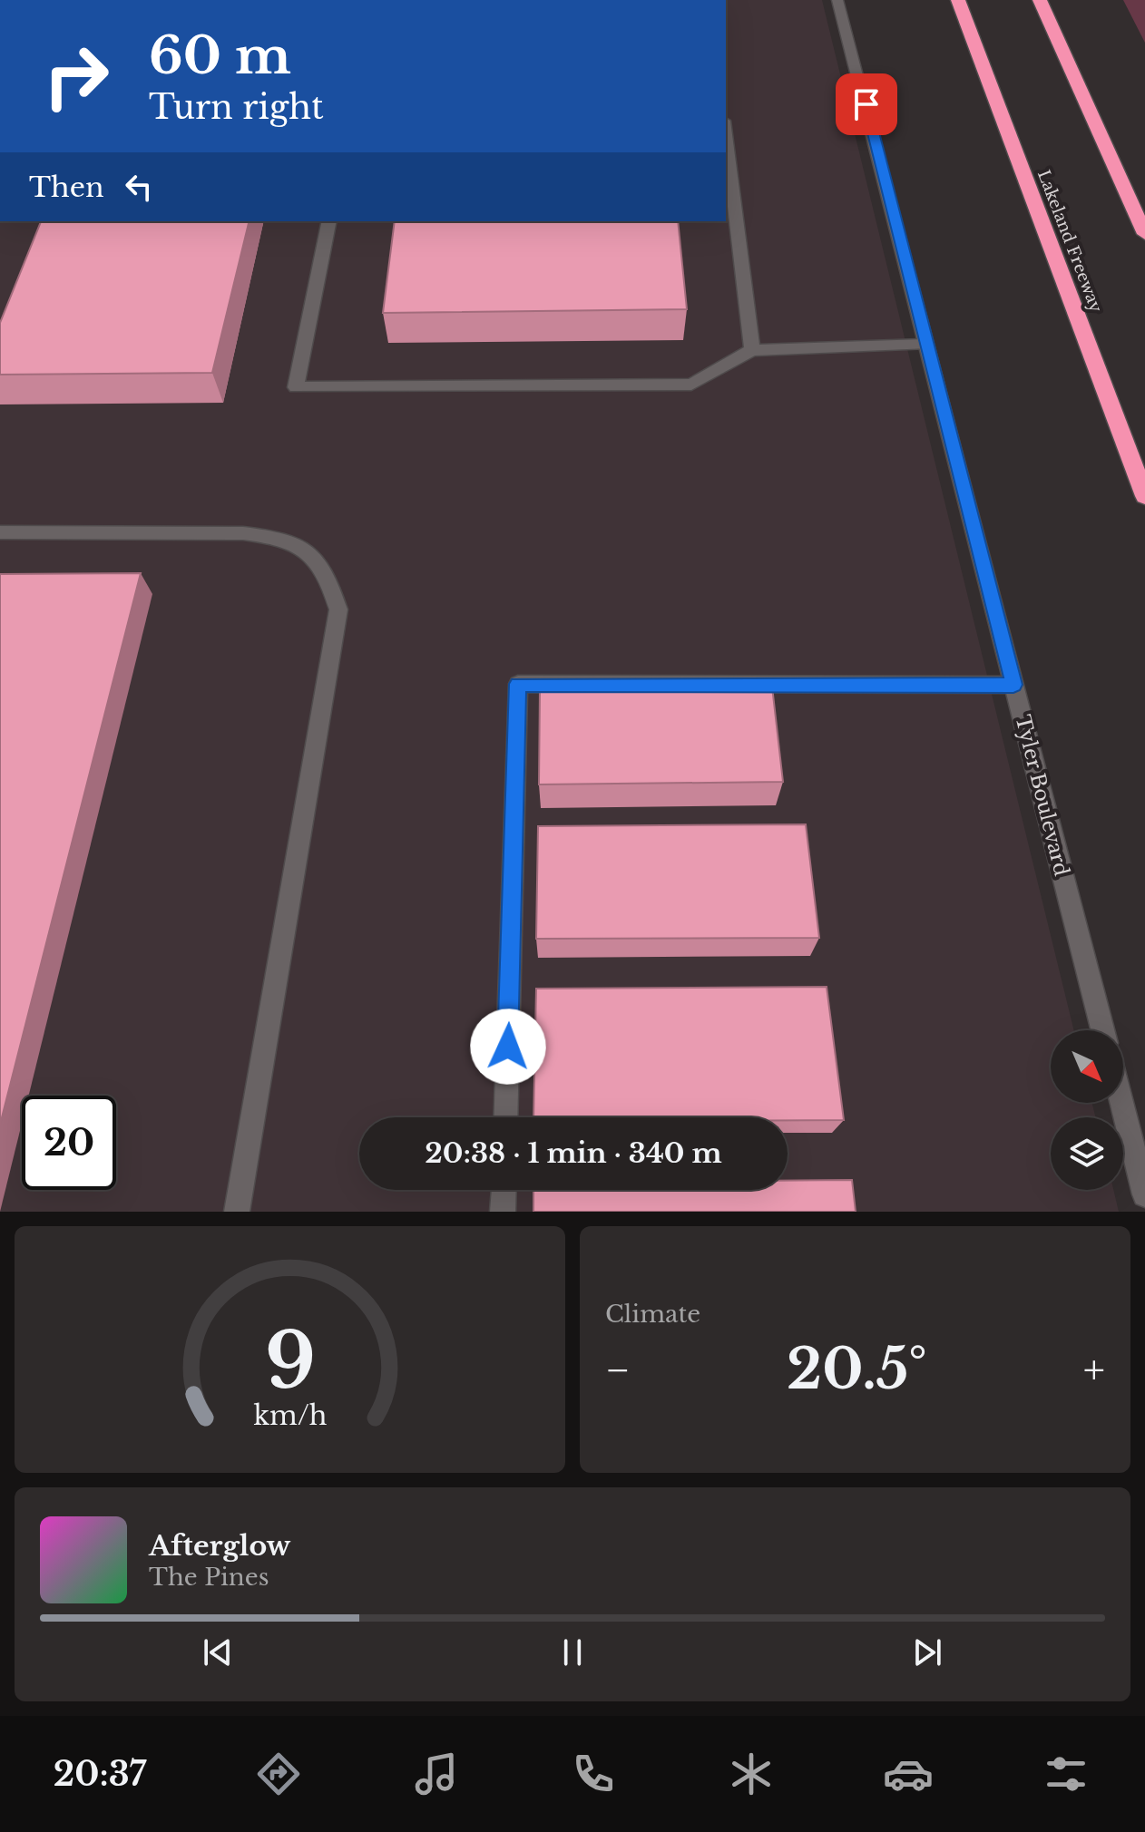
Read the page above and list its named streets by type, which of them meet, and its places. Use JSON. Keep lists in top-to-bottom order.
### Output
{
  "streets": {
    "highway": ["Lakeland Freeway"],
    "street": ["Tyler Boulevard"]
  },
  "north": "bottom right",
  "page": {
    "turn": ["60 m", "Turn right"],
    "then": "Then",
    "limit": "20",
    "trip": "20:38 · 1 min · 340 m",
    "tile": "Climate",
    "heat": ["−", "20.5°", "+"],
    "song": ["Afterglow", "The Pines"],
    "tabs": "20:37",
    "gauge": ["9", "km/h"]
  }
}
